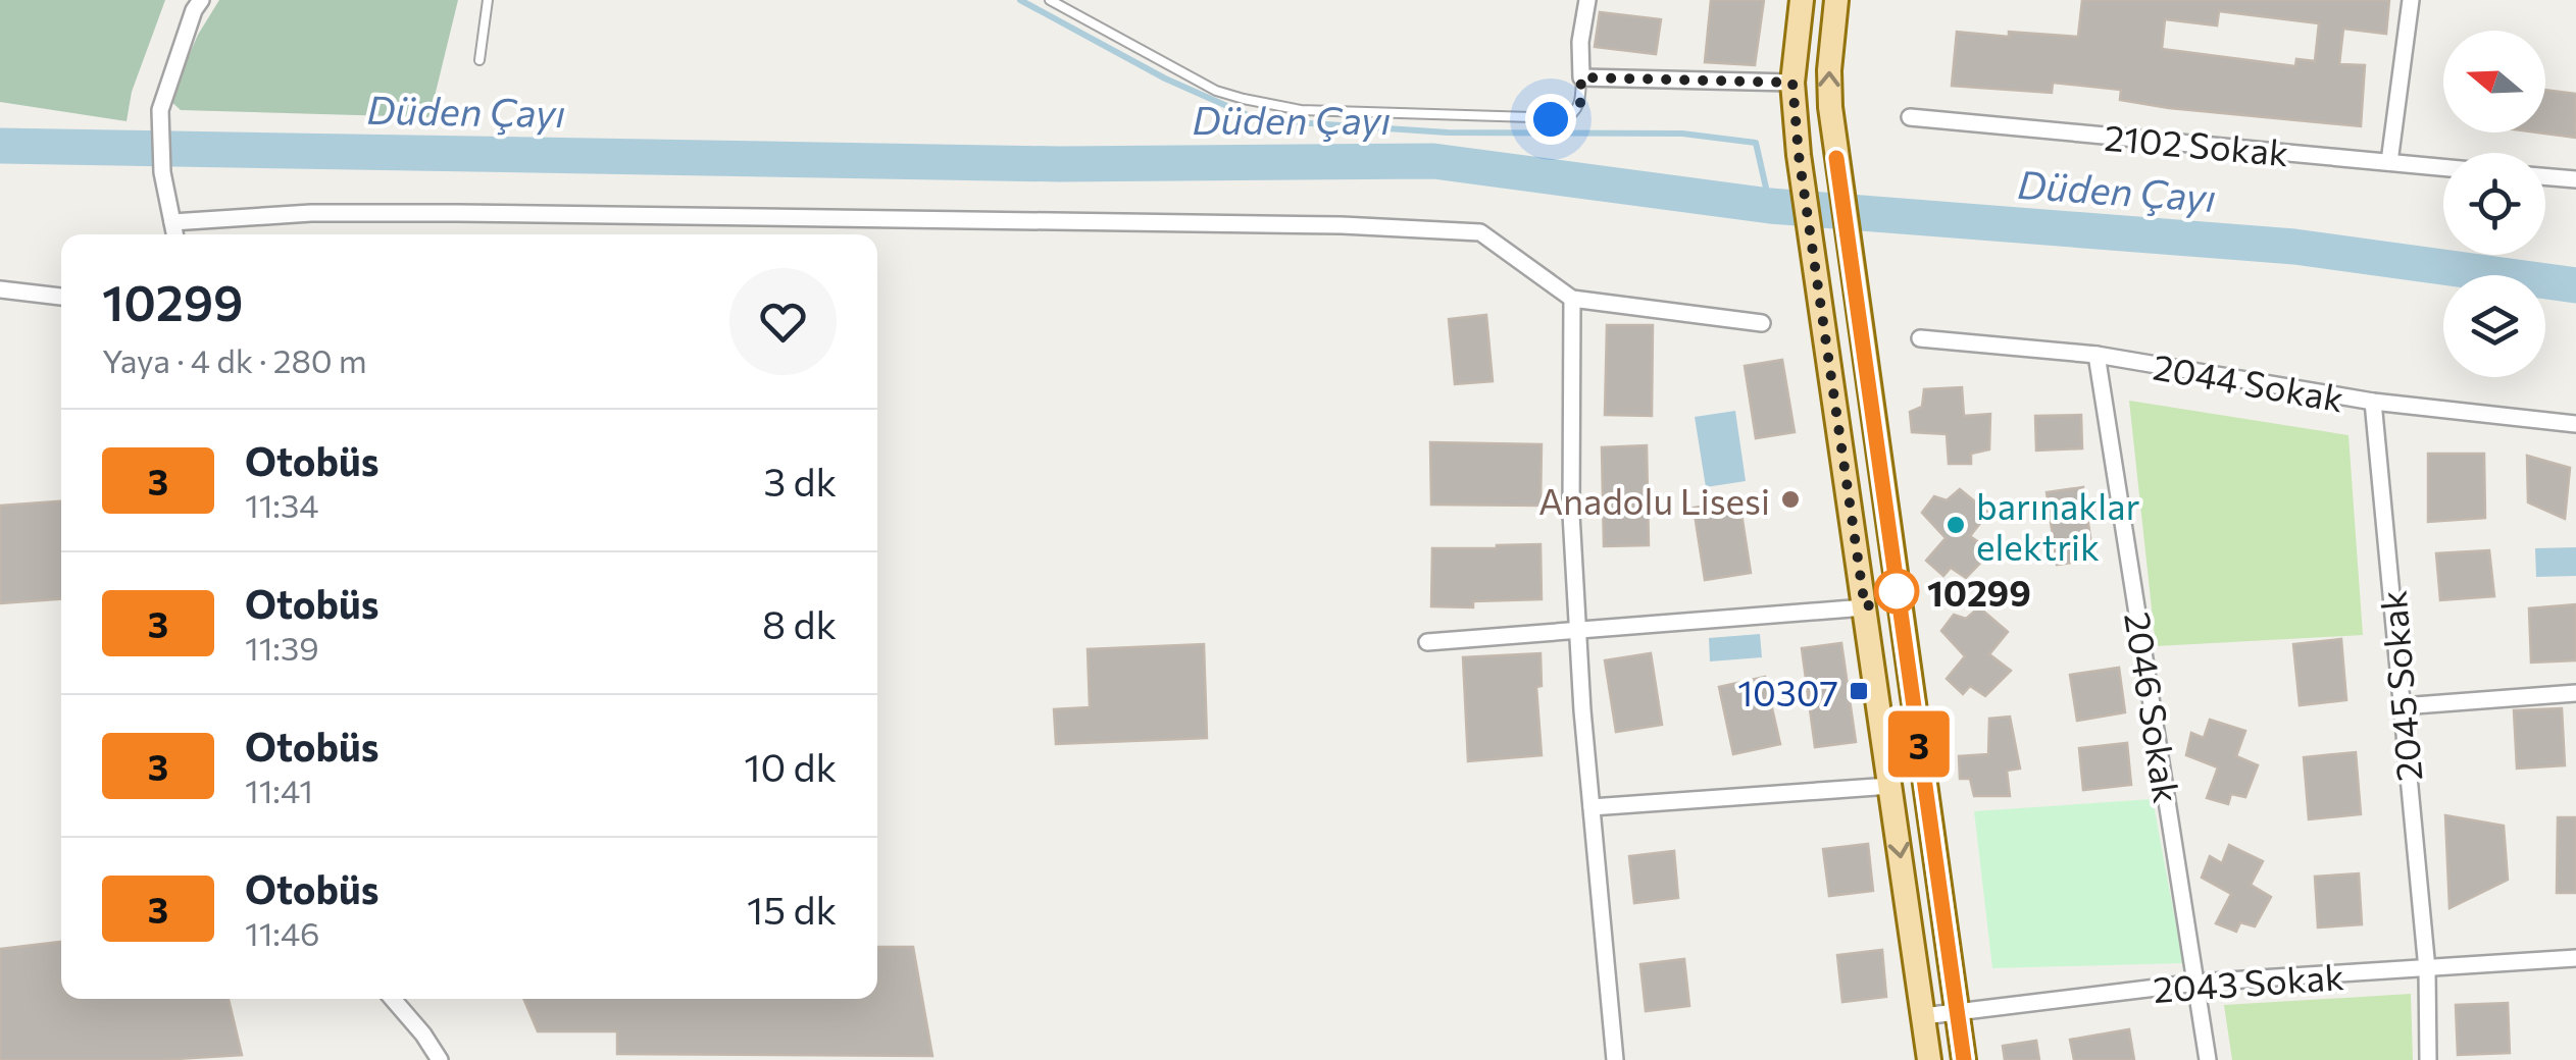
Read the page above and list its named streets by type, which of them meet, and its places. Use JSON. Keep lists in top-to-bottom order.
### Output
{
  "streets": {
    "street": [
      "2102 Sokak",
      "2044 Sokak",
      "2045 Sokak",
      "2046 Sokak",
      "2043 Sokak"
    ]
  },
  "crossings": [
    ["2044 Sokak", "2045 Sokak"],
    ["2044 Sokak", "2046 Sokak"],
    ["2045 Sokak", "2043 Sokak"],
    ["2046 Sokak", "2043 Sokak"]
  ],
  "water": ["Düden Çayı"],
  "places": {
    "other": ["Anadolu Lisesi", "barınaklar elektrik", "10299"],
    "transit": ["10307"]
  },
  "lines": ["bus line 3"],
  "north": "left",
  "page": {
    "on_map": "3",
    "heading": ["10299", "Yaya · 4 dk · 280 m"],
    "list": [
      {
        "mark": "3",
        "name": "Otobüs",
        "note": "11:34",
        "value": "3 dk"
      },
      {
        "mark": "3",
        "name": "Otobüs",
        "note": "11:39",
        "value": "8 dk"
      },
      {
        "mark": "3",
        "name": "Otobüs",
        "note": "11:41",
        "value": "10 dk"
      },
      {
        "mark": "3",
        "name": "Otobüs",
        "note": "11:46",
        "value": "15 dk"
      }
    ]
  }
}
